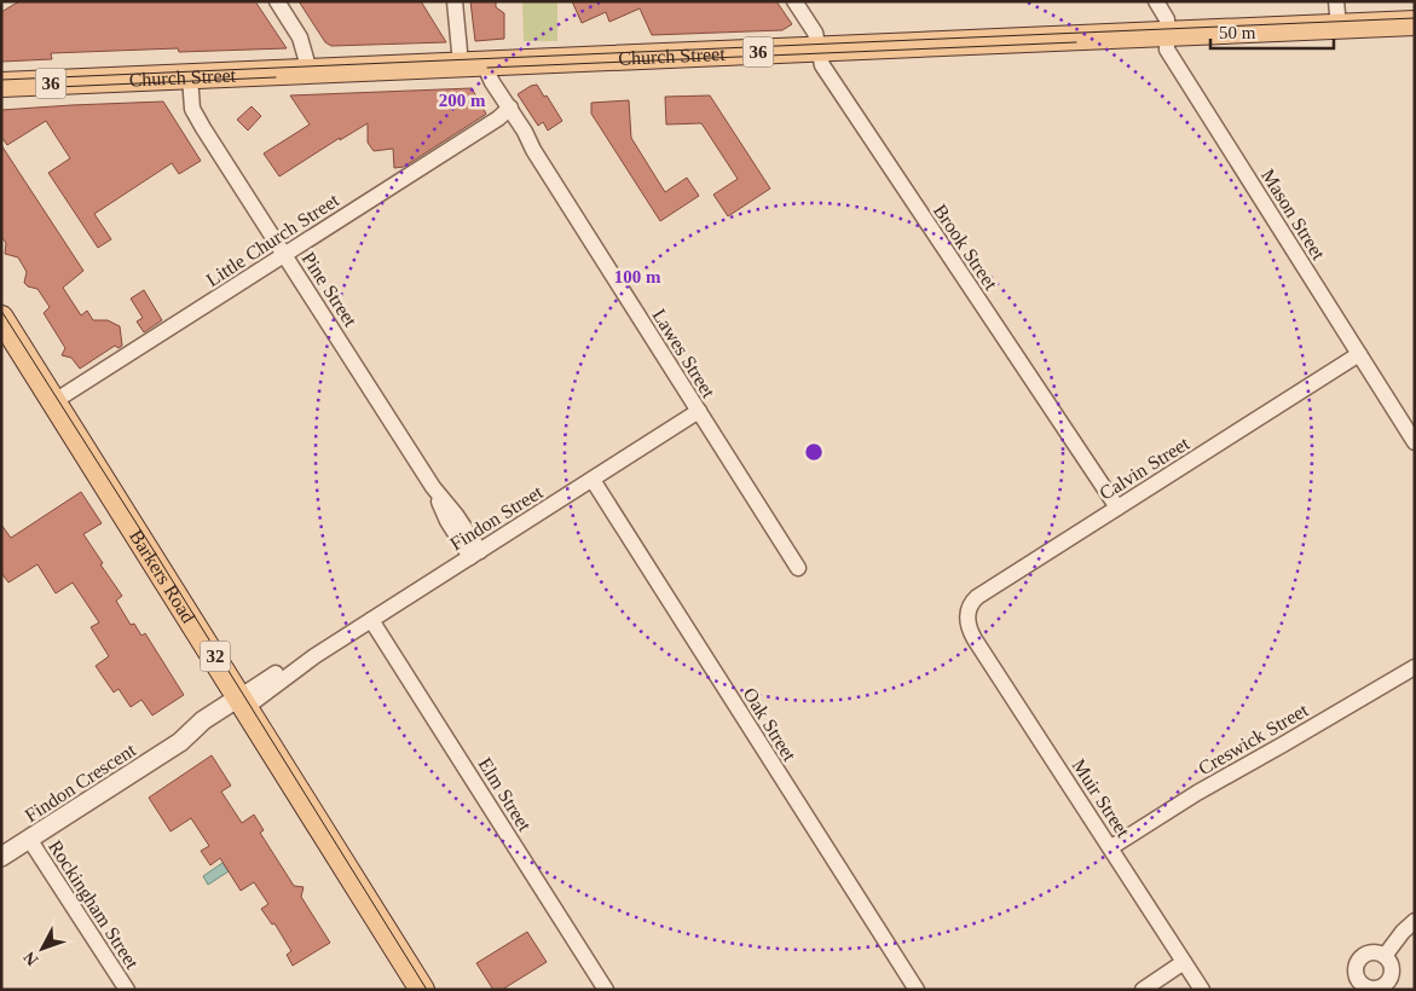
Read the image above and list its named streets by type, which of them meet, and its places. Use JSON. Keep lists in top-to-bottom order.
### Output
{
  "streets": {
    "main road": [
      "36",
      "Church Street",
      "Barkers Road",
      "32"
    ],
    "street": [
      "Mason Street",
      "Little Church Street",
      "Brook Street",
      "Pine Street",
      "Lawes Street",
      "Calvin Street",
      "Findon Street",
      "Oak Street",
      "Creswick Street",
      "Findon Crescent",
      "Elm Street",
      "Muir Street",
      "Rockingham Street"
    ]
  },
  "crossings": [
    ["Church Street", "Mason Street"],
    ["Church Street", "Brook Street"],
    ["Church Street", "Pine Street"],
    ["Church Street", "Lawes Street"],
    ["Mason Street", "Calvin Street"],
    ["Little Church Street", "Pine Street"],
    ["Little Church Street", "Lawes Street"],
    ["Little Church Street", "Barkers Road"],
    ["Brook Street", "Calvin Street"],
    ["Pine Street", "Findon Street"],
    ["Lawes Street", "Findon Street"],
    ["Calvin Street", "Muir Street"],
    ["Findon Street", "Barkers Road"],
    ["Findon Street", "Oak Street"],
    ["Findon Street", "Findon Crescent"],
    ["Findon Street", "Elm Street"],
    ["Barkers Road", "Findon Crescent"],
    ["Creswick Street", "Muir Street"],
    ["Findon Crescent", "Rockingham Street"]
  ],
  "scale_bar": "50 m",
  "north": "bottom left",
  "rings": ["200 m", "100 m"]
}
